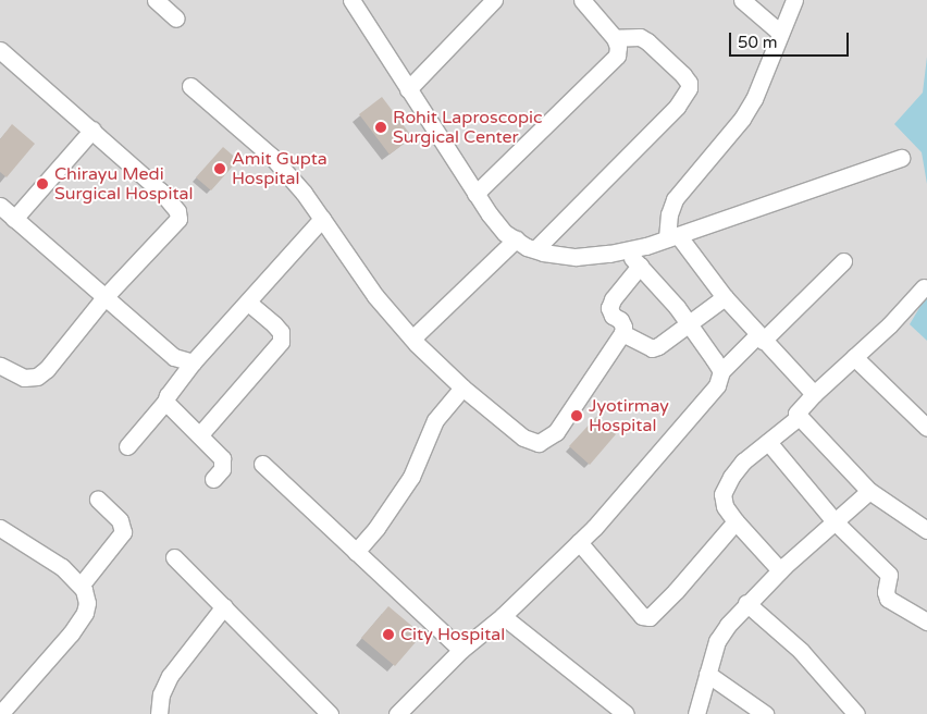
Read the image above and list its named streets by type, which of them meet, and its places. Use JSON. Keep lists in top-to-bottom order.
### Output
{
  "places": [
    "Rohit Laproscopic Surgical Center",
    "Amit Gupta Hospital",
    "Chirayu Medi Surgical Hospital",
    "Jyotirmay Hospital",
    "City Hospital"
  ],
  "scale_bar": "50 m"
}
